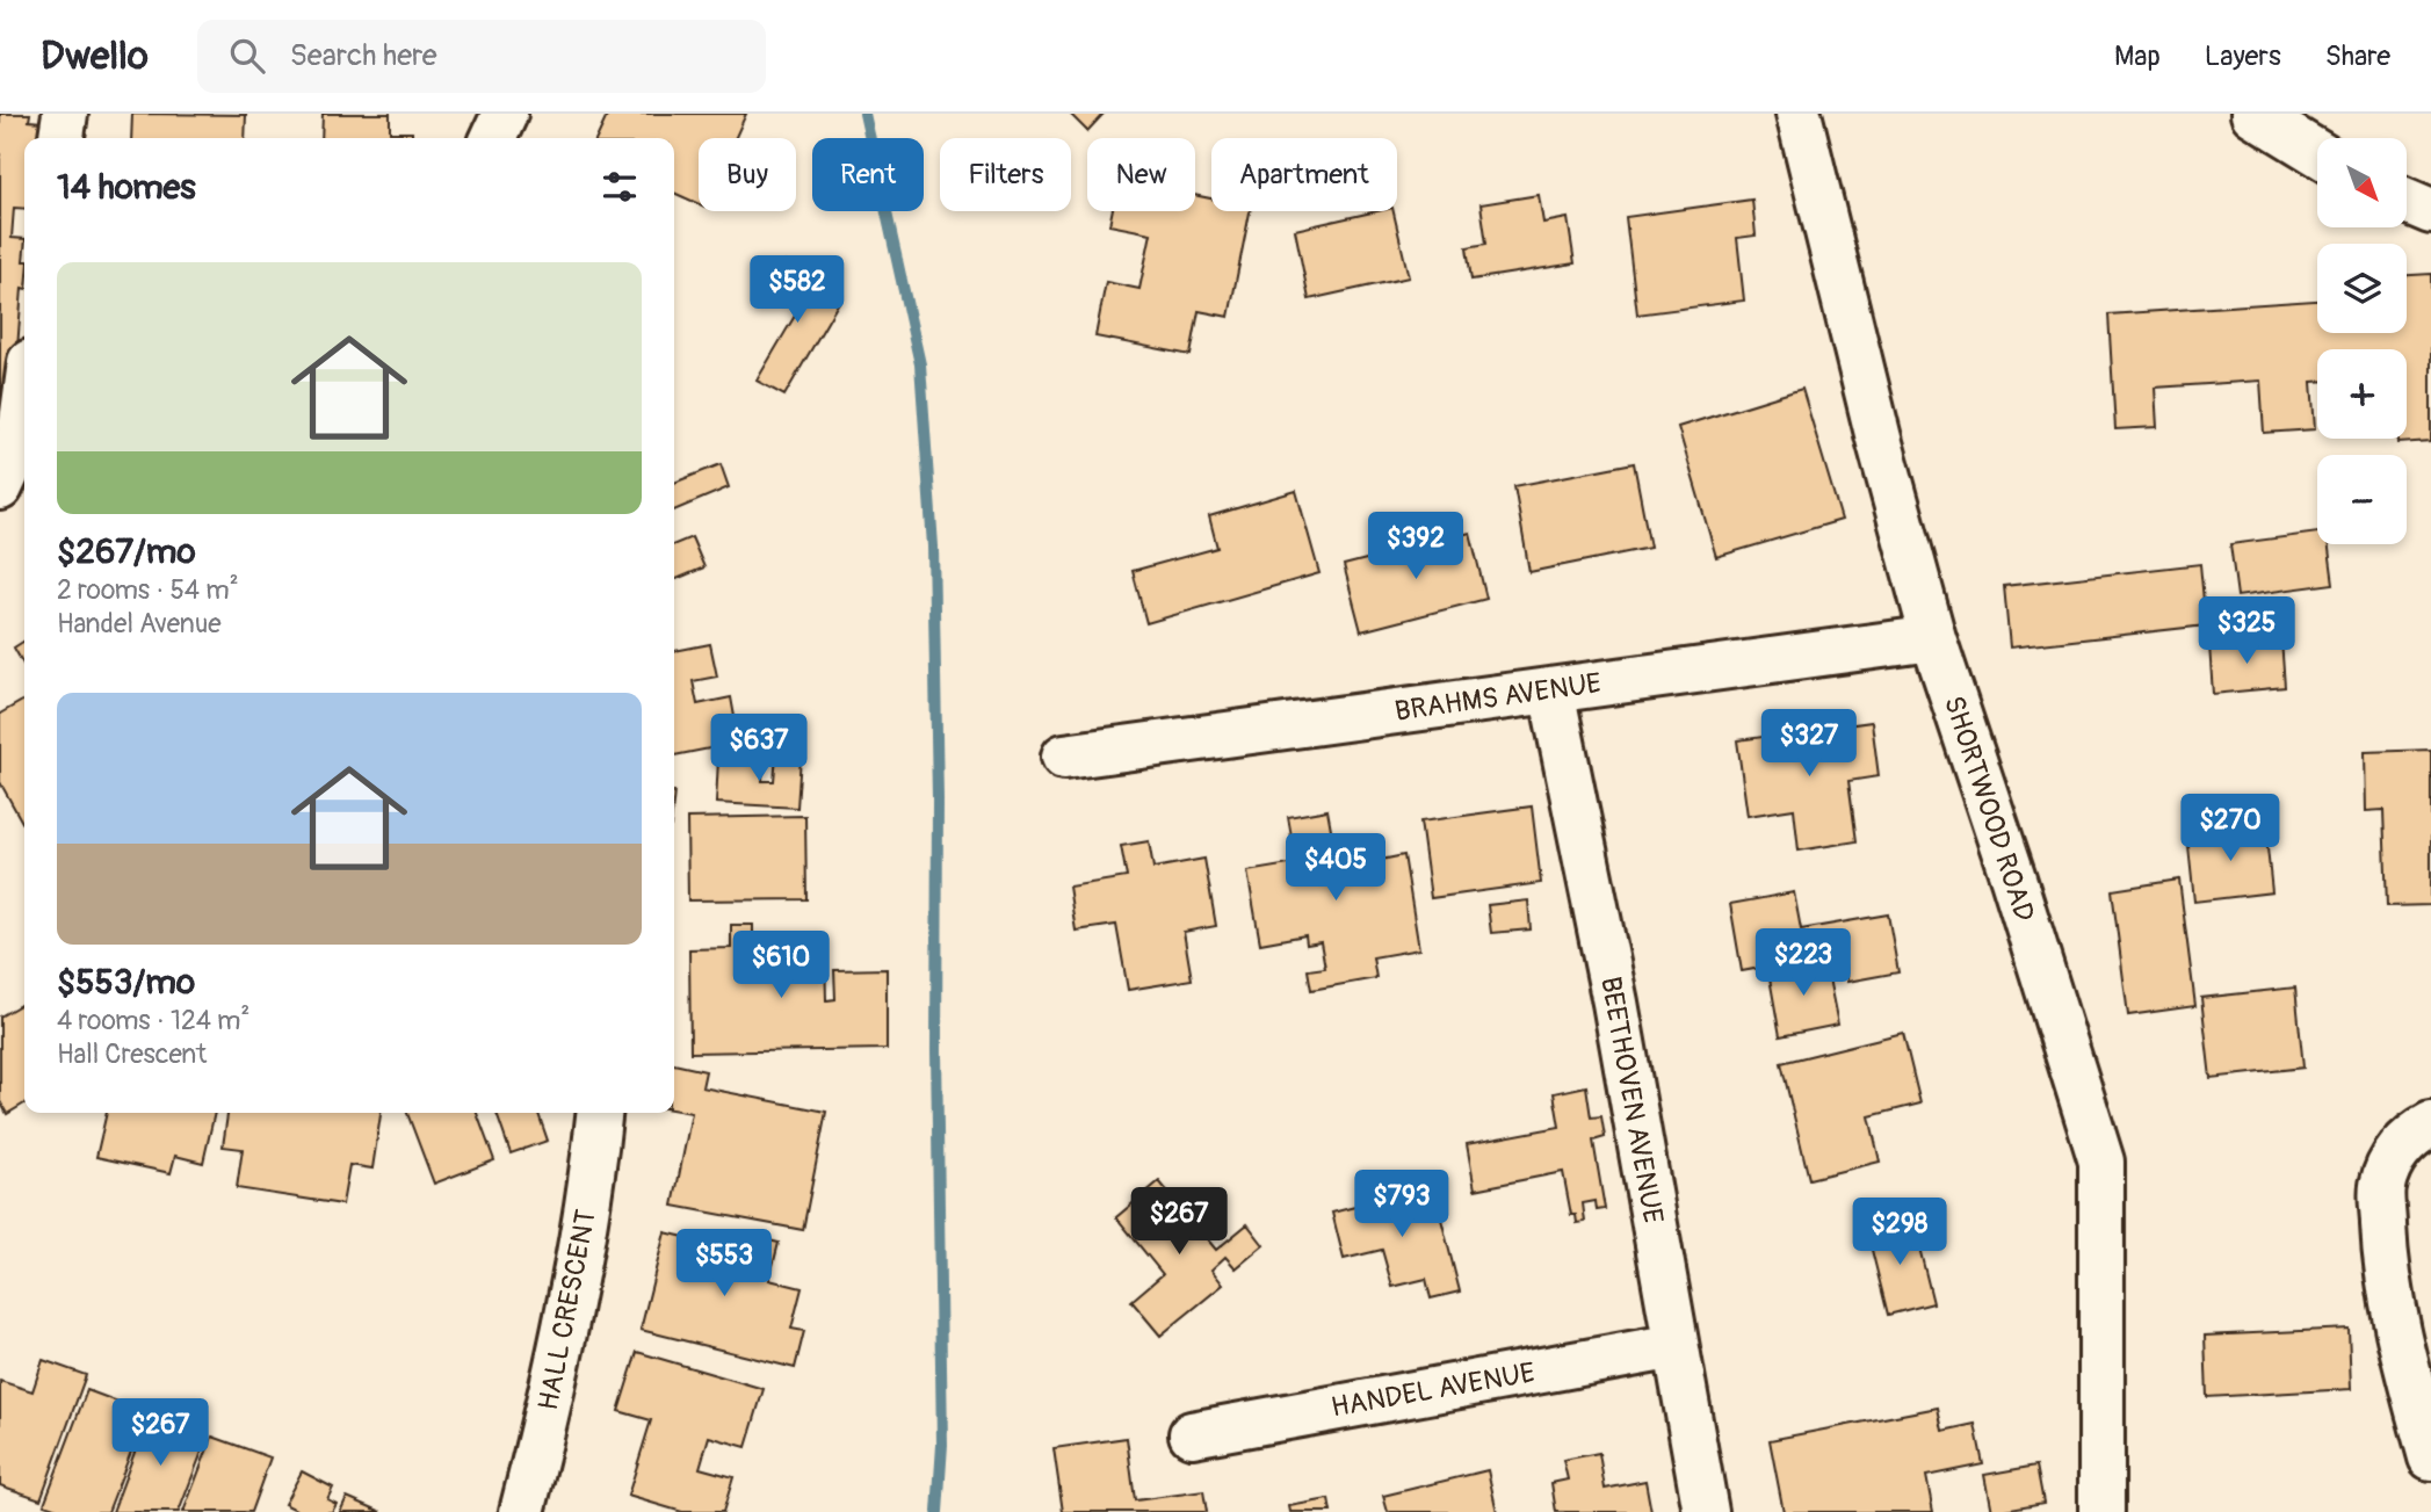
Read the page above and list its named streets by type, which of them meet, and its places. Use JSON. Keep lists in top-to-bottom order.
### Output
{
  "streets": {
    "street": [
      "BRAHMS AVENUE",
      "SHORTWOOD ROAD",
      "BEETHOVEN AVENUE",
      "HALL CRESCENT",
      "HANDEL AVENUE"
    ]
  },
  "crossings": [
    ["BRAHMS AVENUE", "SHORTWOOD ROAD"],
    ["BRAHMS AVENUE", "BEETHOVEN AVENUE"],
    ["BEETHOVEN AVENUE", "HANDEL AVENUE"]
  ],
  "north": "bottom right",
  "page": {
    "header": "Dwello",
    "search": "Search here",
    "nav": ["Map", "Layers", "Share"],
    "map_buttons": ["+", "−"],
    "chip": [
      "Buy",
      "Rent",
      "Filters",
      "New",
      "Apartment"
    ],
    "heading": "14 homes",
    "list": [
      {
        "name": "$267/mo",
        "note": "2 rooms · 54 m² · Handel Avenue"
      },
      {
        "name": "$553/mo",
        "note": "4 rooms · 124 m² · Hall Crescent"
      }
    ],
    "price": [
      "$582",
      "$392",
      "$325",
      "$327",
      "$637",
      "$270",
      "$405",
      "$223",
      "$610",
      "$793",
      "$267",
      "$298",
      "$553",
      "$267"
    ]
  }
}
